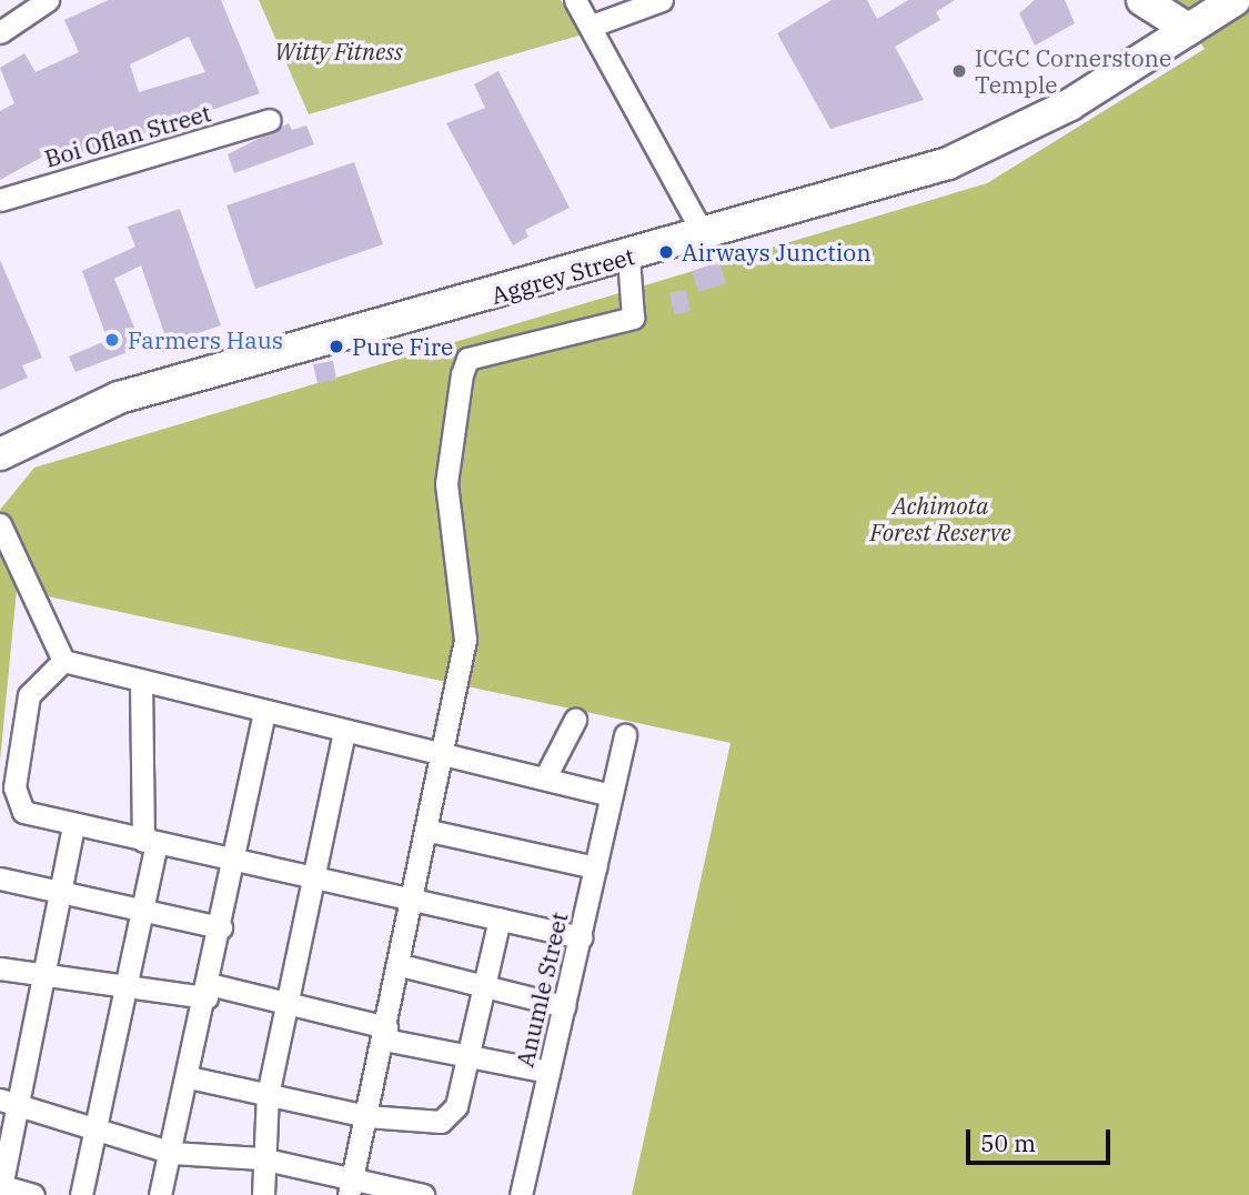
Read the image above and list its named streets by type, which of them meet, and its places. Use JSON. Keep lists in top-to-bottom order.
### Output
{
  "streets": {
    "main road": ["Aggrey Street"],
    "street": ["Boi Oflan Street", "Anumle Street"]
  },
  "parks": ["Witty Fitness", "Achimota Forest Reserve"],
  "places": [
    "ICGC Cornerstone Temple",
    "Airways Junction",
    "Farmers Haus",
    "Pure Fire"
  ],
  "scale_bar": "50 m"
}
